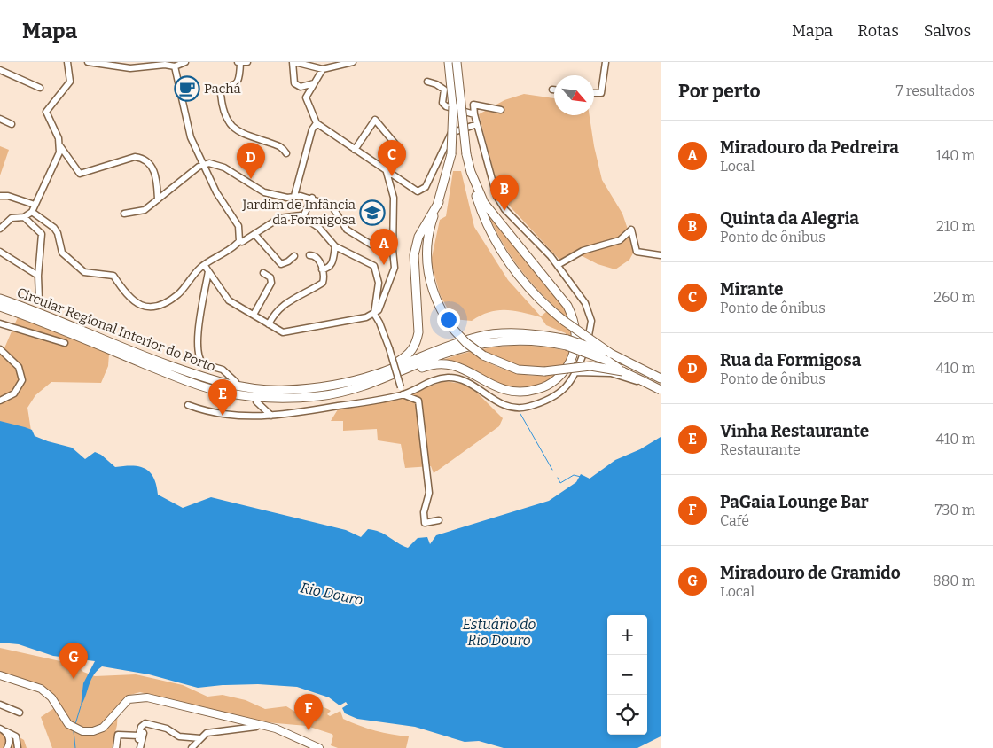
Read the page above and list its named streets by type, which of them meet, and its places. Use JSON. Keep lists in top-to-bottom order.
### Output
{
  "streets": {
    "highway": ["Circular Regional Interior do Porto"]
  },
  "water": ["Rio Douro", "Estuário do Rio Douro"],
  "places": {
    "cafe": ["Pachá"],
    "school or university": ["Jardim de Infância da Formigosa"]
  },
  "north": "bottom right",
  "page": {
    "header": "Mapa",
    "nav": ["Mapa", "Rotas", "Salvos"],
    "heading": ["Por perto", "7 resultados"],
    "list": [
      {
        "mark": "A",
        "name": "Miradouro da Pedreira",
        "note": "Local",
        "value": "140 m"
      },
      {
        "mark": "B",
        "name": "Quinta da Alegria",
        "note": "Ponto de ônibus",
        "value": "210 m"
      },
      {
        "mark": "C",
        "name": "Mirante",
        "note": "Ponto de ônibus",
        "value": "260 m"
      },
      {
        "mark": "D",
        "name": "Rua da Formigosa",
        "note": "Ponto de ônibus",
        "value": "410 m"
      },
      {
        "mark": "E",
        "name": "Vinha Restaurante",
        "note": "Restaurante",
        "value": "410 m"
      },
      {
        "mark": "F",
        "name": "PaGaia Lounge Bar",
        "note": "Café",
        "value": "730 m"
      },
      {
        "mark": "G",
        "name": "Miradouro de Gramido",
        "note": "Local",
        "value": "880 m"
      }
    ],
    "pins": [
      "C",
      "D",
      "B",
      "A",
      "E",
      "G",
      "F"
    ],
    "map_buttons": ["+", "−"]
  }
}
